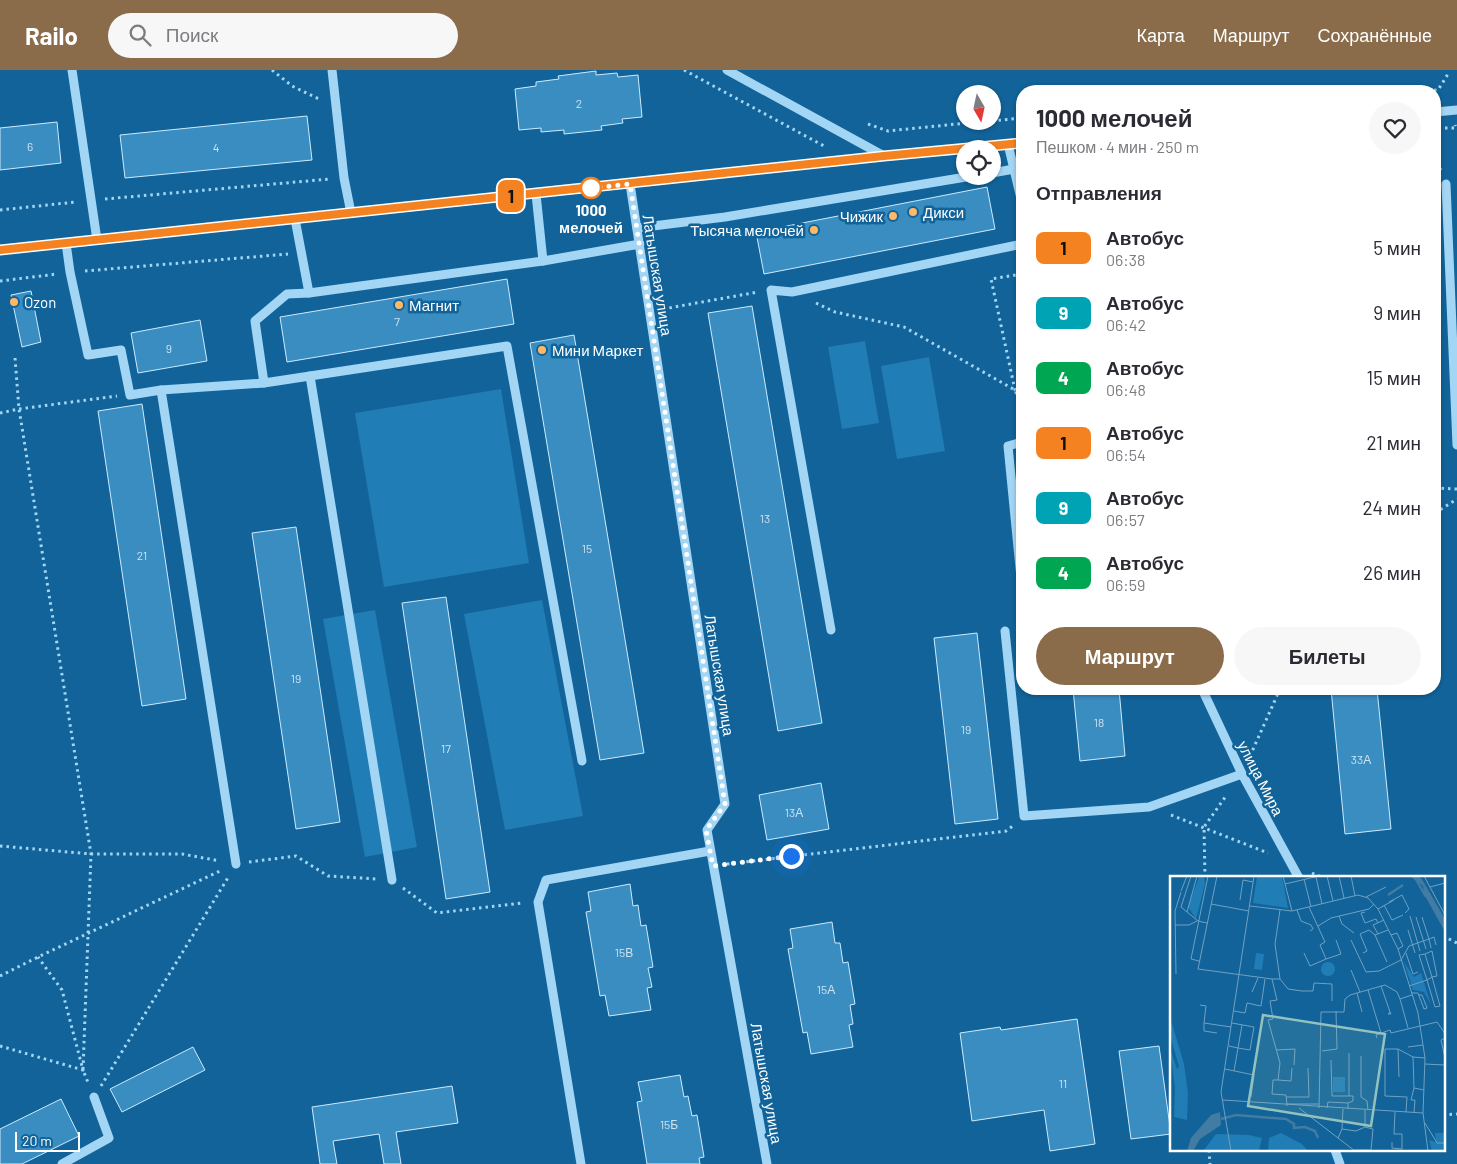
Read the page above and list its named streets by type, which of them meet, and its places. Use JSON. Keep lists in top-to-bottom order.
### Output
{
  "streets": {
    "street": ["Латышская улица", "улица Мира"]
  },
  "places": [
    "1000 мелочей",
    "Дикси",
    "Чижик",
    "Тысяча мелочей",
    "Ozon",
    "Магнит",
    "Мини Маркет"
  ],
  "lines": ["bus line 1"],
  "house_numbers": [
    "2",
    "6",
    "4",
    "7",
    "9",
    "13",
    "15",
    "21",
    "19",
    "18",
    "19",
    "17",
    "33А",
    "13А",
    "15В",
    "15А",
    "11",
    "15Б"
  ],
  "scale_bar": "20 m",
  "north": "bottom",
  "page": {
    "header": "Railo",
    "search": "Поиск",
    "nav": ["Карта", "Маршрут", "Сохранённые"],
    "on_map": "1",
    "heading": [
      ["1000 мелочей", "Пешком · 4 мин · 250 m"],
      "Отправления"
    ],
    "list": [
      {
        "mark": "1",
        "name": "Автобус",
        "note": "06:38",
        "value": "5 мин"
      },
      {
        "mark": "9",
        "name": "Автобус",
        "note": "06:42",
        "value": "9 мин"
      },
      {
        "mark": "4",
        "name": "Автобус",
        "note": "06:48",
        "value": "15 мин"
      },
      {
        "mark": "1",
        "name": "Автобус",
        "note": "06:54",
        "value": "21 мин"
      },
      {
        "mark": "9",
        "name": "Автобус",
        "note": "06:57",
        "value": "24 мин"
      },
      {
        "mark": "4",
        "name": "Автобус",
        "note": "06:59",
        "value": "26 мин"
      }
    ],
    "buttons": ["Маршрут", "Билеты"],
    "scale": "20 m"
  }
}
